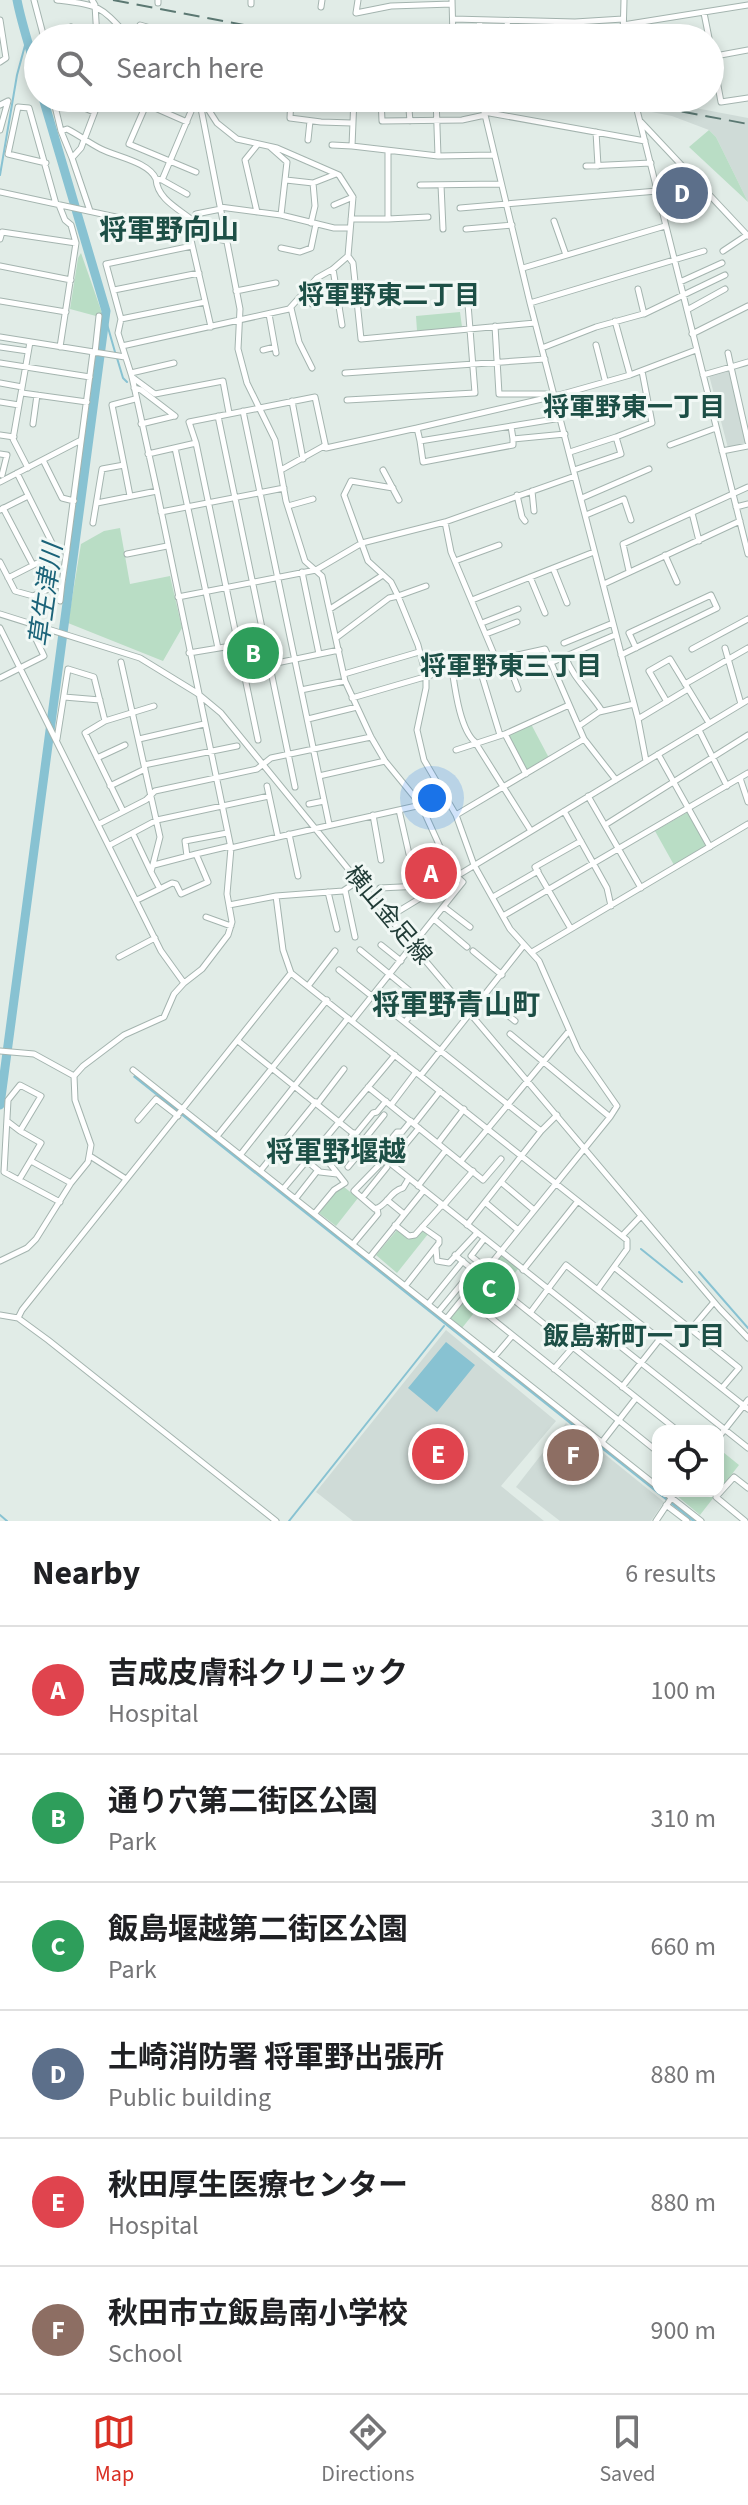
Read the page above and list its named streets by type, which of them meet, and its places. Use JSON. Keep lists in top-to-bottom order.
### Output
{
  "streets": {
    "street": ["横山金足線"]
  },
  "districts": [
    "将軍野向山",
    "将軍野東二丁目",
    "将軍野東一丁目",
    "将軍野東三丁目",
    "将軍野青山町",
    "将軍野堰越",
    "飯島新町一丁目"
  ],
  "water": ["草生津川"],
  "page": {
    "search": "Search here",
    "pins": [
      "D",
      "B",
      "A",
      "C",
      "E",
      "F"
    ],
    "heading": ["Nearby", "6 results"],
    "list": [
      {
        "mark": "A",
        "name": "吉成皮膚科クリニック",
        "note": "Hospital",
        "value": "100 m"
      },
      {
        "mark": "B",
        "name": "通り穴第二街区公園",
        "note": "Park",
        "value": "310 m"
      },
      {
        "mark": "C",
        "name": "飯島堰越第二街区公園",
        "note": "Park",
        "value": "660 m"
      },
      {
        "mark": "D",
        "name": "土崎消防署 将軍野出張所",
        "note": "Public building",
        "value": "880 m"
      },
      {
        "mark": "E",
        "name": "秋田厚生医療センター",
        "note": "Hospital",
        "value": "880 m"
      },
      {
        "mark": "F",
        "name": "秋田市立飯島南小学校",
        "note": "School",
        "value": "900 m"
      }
    ],
    "nav": ["Map", "Directions", "Saved"]
  }
}
